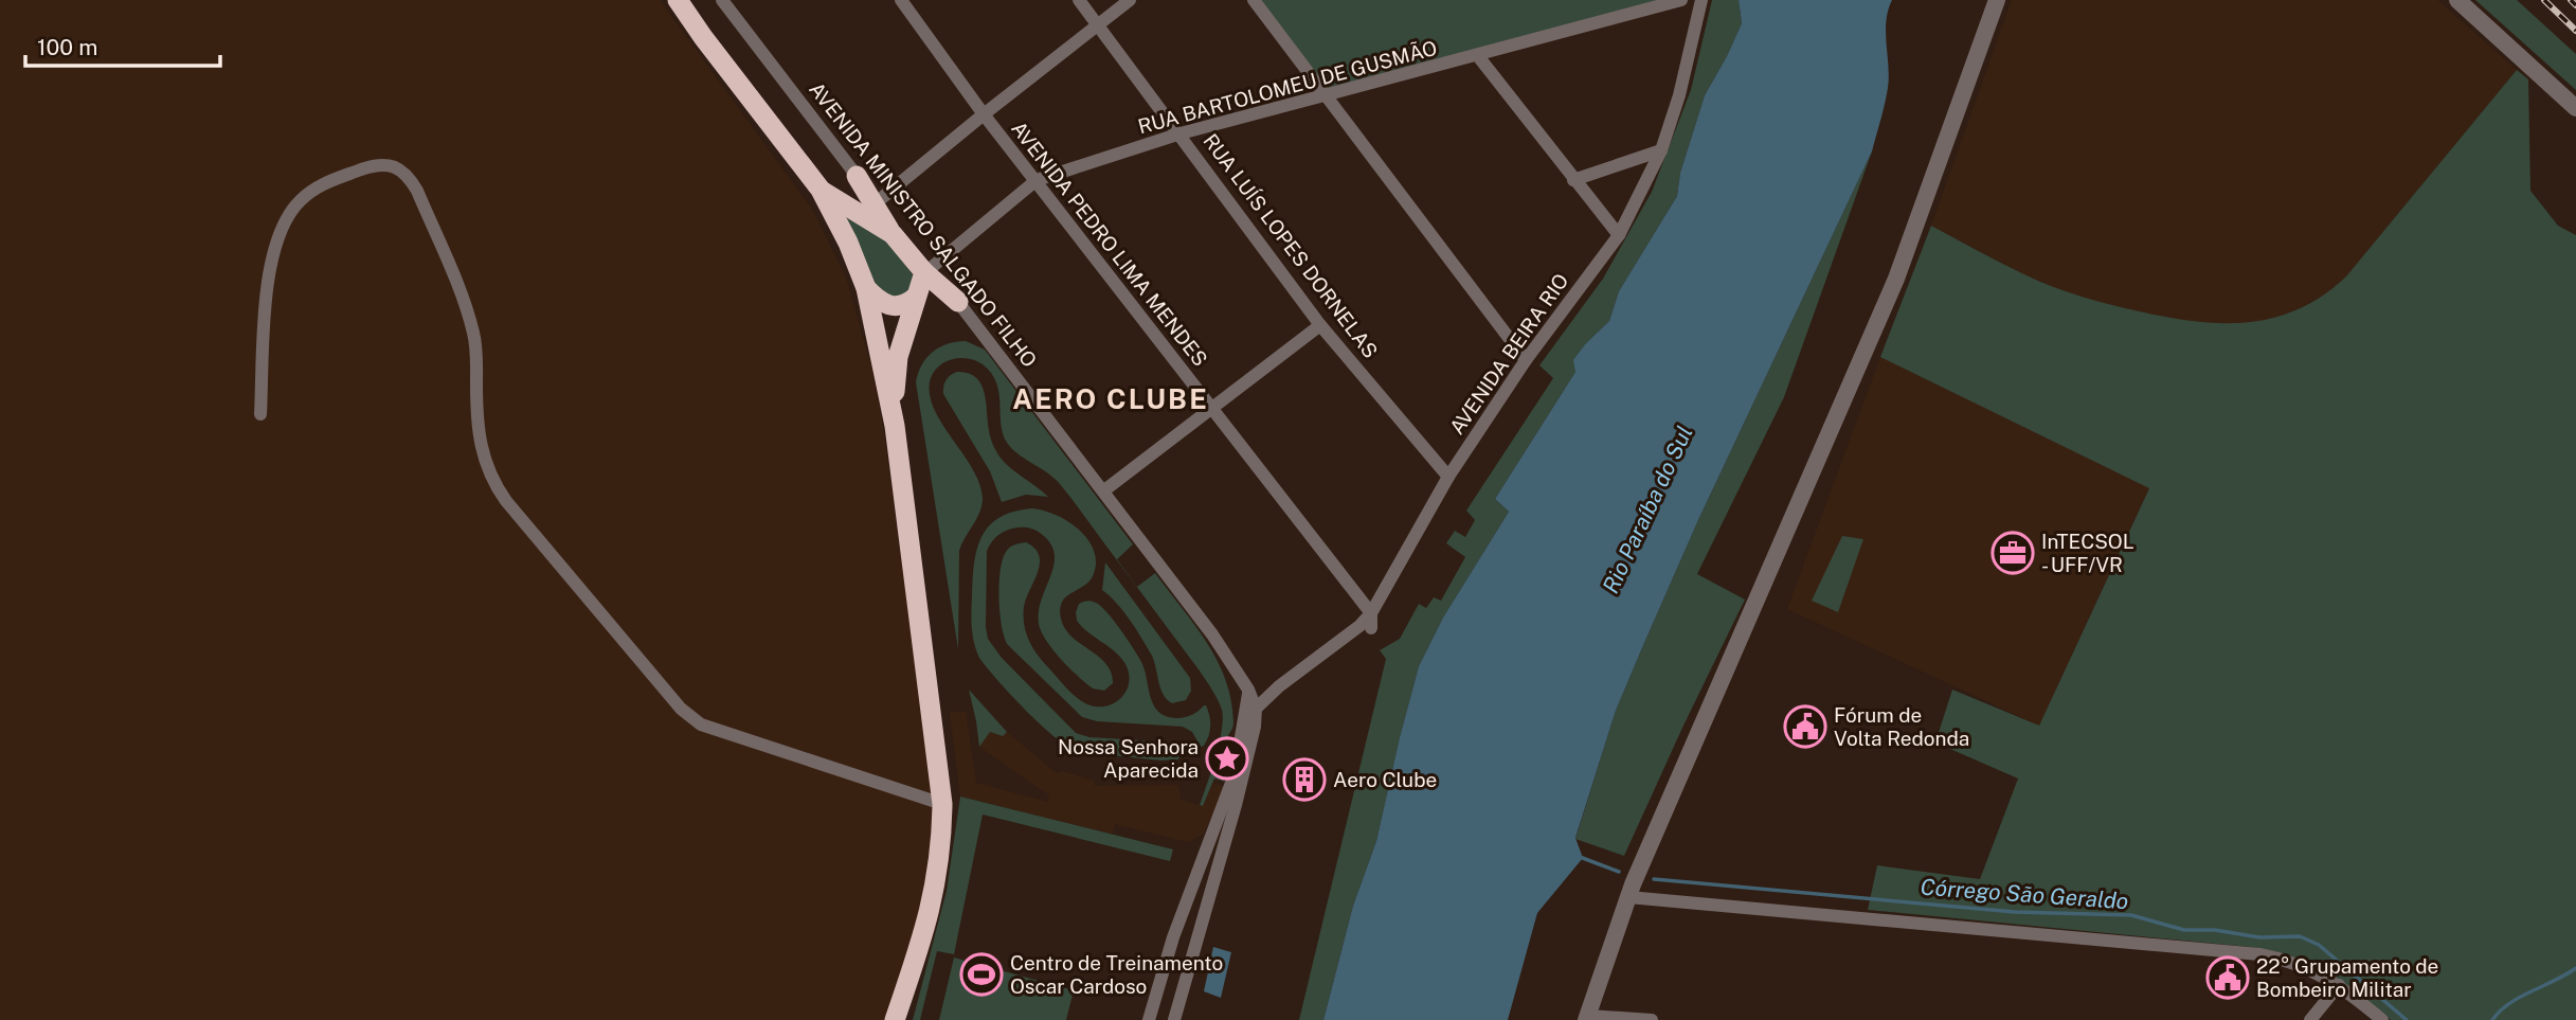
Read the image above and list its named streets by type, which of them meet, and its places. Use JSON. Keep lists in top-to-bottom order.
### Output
{
  "streets": {
    "street": [
      "RUA BARTOLOMEU DE GUSMÃO",
      "AVENIDA MINISTRO SALGADO FILHO",
      "AVENIDA PEDRO LIMA MENDES",
      "RUA LUÍS LOPES DORNELAS",
      "AVENIDA BEIRA RIO"
    ]
  },
  "crossings": [
    ["RUA BARTOLOMEU DE GUSMÃO", "AVENIDA MINISTRO SALGADO FILHO"],
    ["RUA BARTOLOMEU DE GUSMÃO", "AVENIDA PEDRO LIMA MENDES"],
    ["RUA BARTOLOMEU DE GUSMÃO", "RUA LUÍS LOPES DORNELAS"],
    ["AVENIDA MINISTRO SALGADO FILHO", "AVENIDA BEIRA RIO"],
    ["AVENIDA PEDRO LIMA MENDES", "AVENIDA BEIRA RIO"],
    ["RUA LUÍS LOPES DORNELAS", "AVENIDA BEIRA RIO"]
  ],
  "districts": ["AERO CLUBE"],
  "water": ["Rio Paraíba do Sul", "Córrego São Geraldo"],
  "places": {
    "office": ["InTECSOL - UFF/VR"],
    "public building": ["Fórum de Volta Redonda", "22° Grupamento de Bombeiro Militar"],
    "place": ["Nossa Senhora Aparecida"],
    "building": ["Aero Clube"],
    "sports": ["Centro de Treinamento Oscar Cardoso"]
  },
  "scale_bar": "100 m"
}
